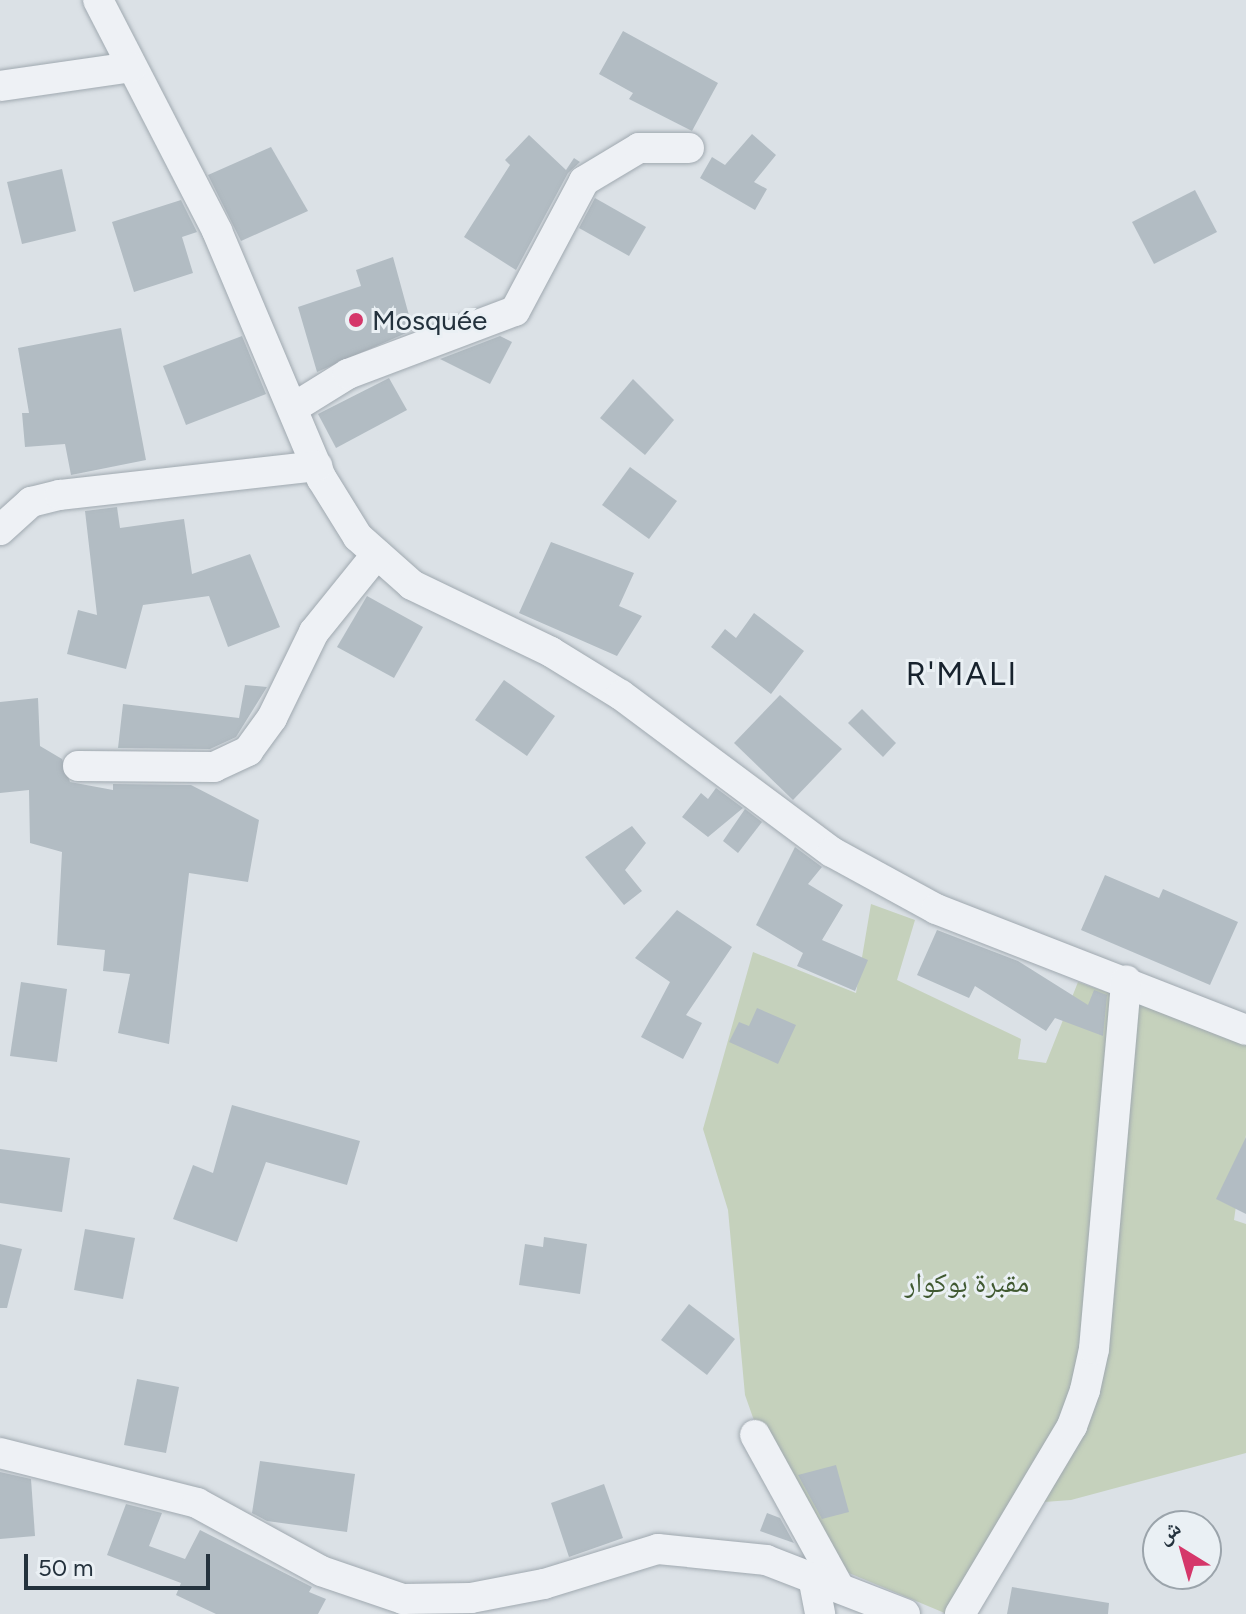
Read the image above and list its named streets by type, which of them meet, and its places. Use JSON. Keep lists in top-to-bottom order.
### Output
{
  "districts": ["R'MALI"],
  "parks": ["مقبرة بوكوار"],
  "places": ["Mosquée"],
  "scale_bar": "50 m",
  "north": "top left"
}
